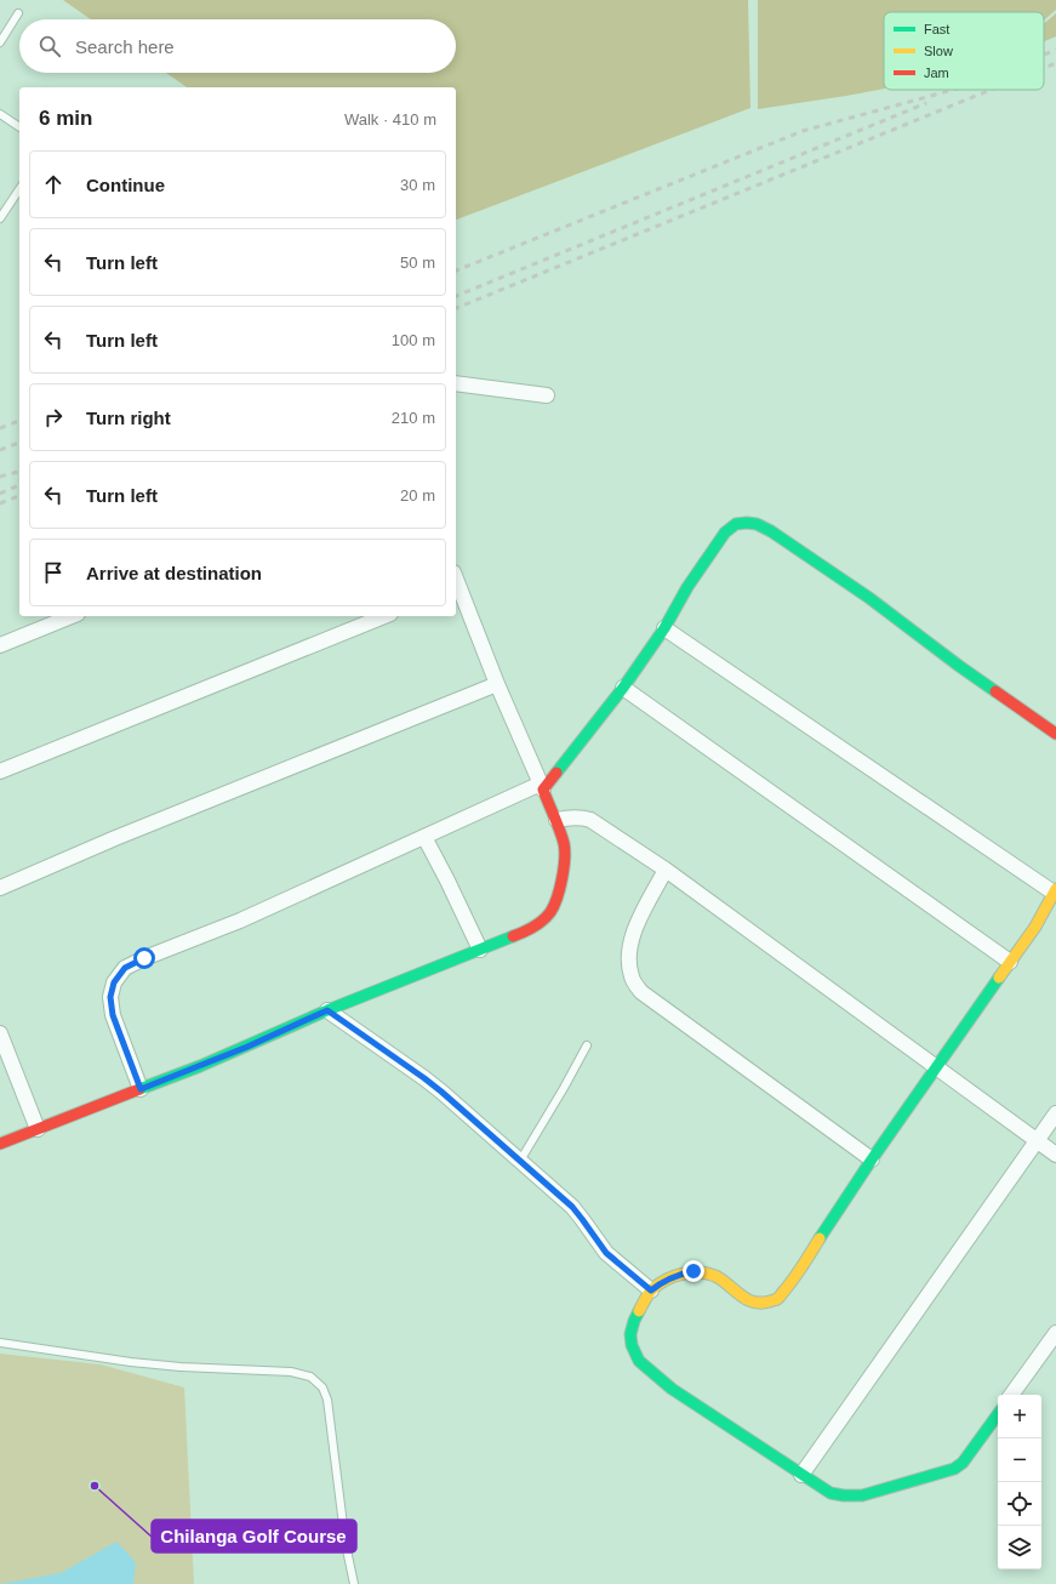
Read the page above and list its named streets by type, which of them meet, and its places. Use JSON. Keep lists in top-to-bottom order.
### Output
{
  "places": ["Chilanga Golf Course"],
  "legend": ["Fast", "Slow", "Jam"],
  "page": {
    "search": "Search here",
    "heading": ["6 min", "Walk · 410 m"],
    "list": [
      ["Continue", "30 m"],
      ["Turn left", "50 m"],
      ["Turn left", "100 m"],
      ["Turn right", "210 m"],
      ["Turn left", "20 m"],
      "Arrive at destination"
    ],
    "map_buttons": ["+", "−"]
  }
}
